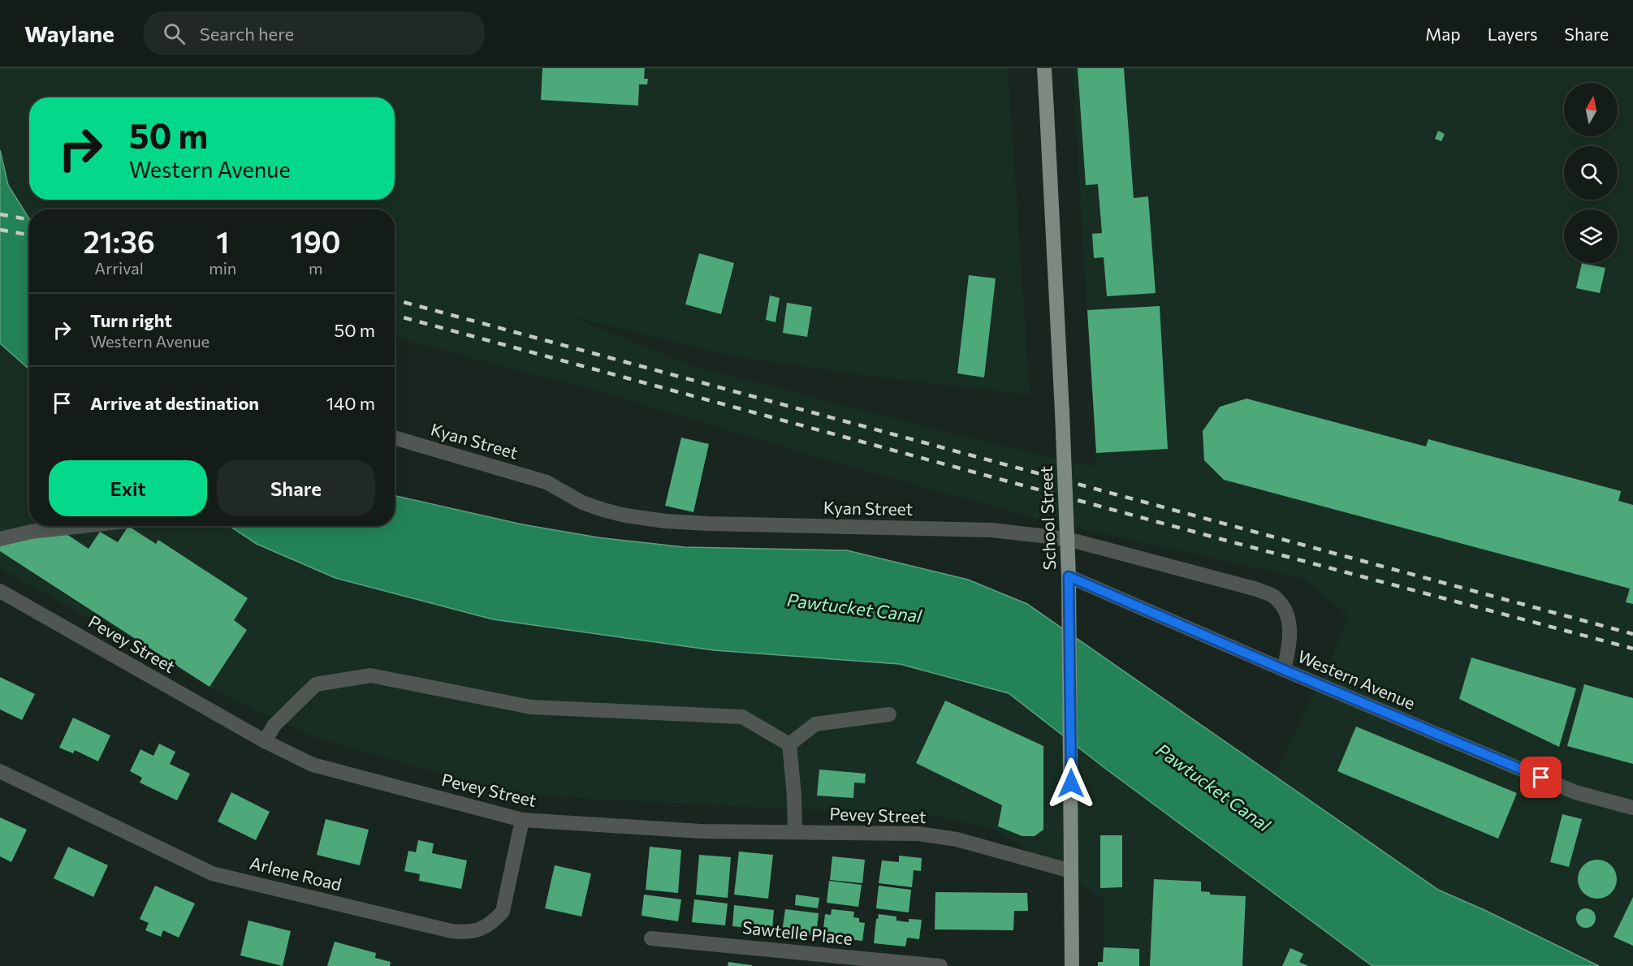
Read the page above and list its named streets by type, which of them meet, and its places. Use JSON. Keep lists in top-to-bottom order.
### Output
{
  "streets": {
    "main road": ["School Street"],
    "street": [
      "Kyan Street",
      "Pevey Street",
      "Western Avenue",
      "Arlene Road",
      "Sawtelle Place"
    ]
  },
  "crossings": [
    ["Kyan Street", "Western Avenue"],
    ["School Street", "Pevey Street"],
    ["School Street", "Western Avenue"],
    ["Pevey Street", "Arlene Road"]
  ],
  "water": ["Pawtucket Canal"],
  "north": "top",
  "page": {
    "header": "Waylane",
    "search": "Search here",
    "nav": ["Map", "Layers", "Share"],
    "turn": ["50 m", "Western Avenue"],
    "eta": [
      "21:36",
      "Arrival",
      "1",
      "min",
      "190",
      "m"
    ],
    "list": [
      {
        "name": "Turn right",
        "note": "Western Avenue",
        "value": "50 m"
      },
      {
        "name": "Arrive at destination",
        "value": "140 m"
      }
    ],
    "buttons": ["Exit", "Share"]
  }
}
